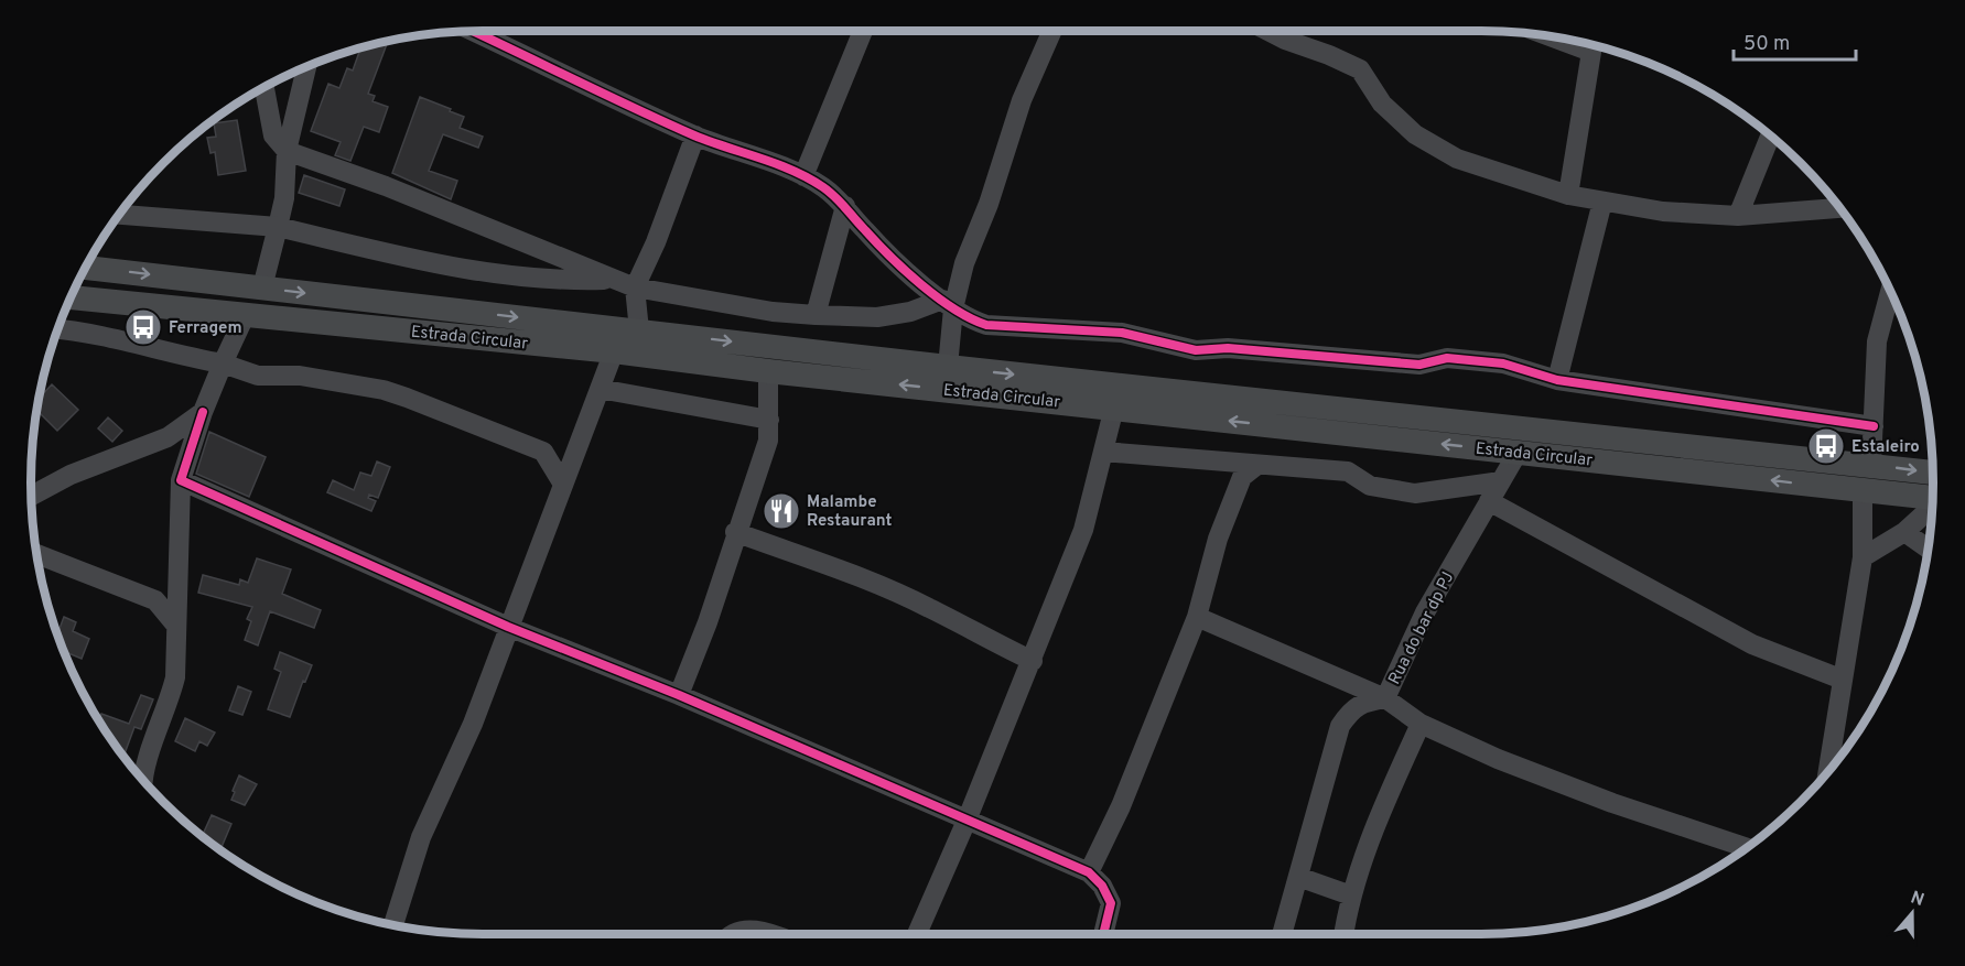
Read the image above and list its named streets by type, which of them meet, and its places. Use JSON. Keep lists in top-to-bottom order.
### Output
{
  "streets": {
    "main road": ["Estrada Circular"],
    "street": ["Rua do bar dp PJ"]
  },
  "crossings": [
    ["Estrada Circular", "Rua do bar dp PJ"]
  ],
  "places": {
    "bus stop": ["Ferragem", "Estaleiro"],
    "restaurant": ["Malambe Restaurant"]
  },
  "scale_bar": "50 m",
  "north": "top"
}
